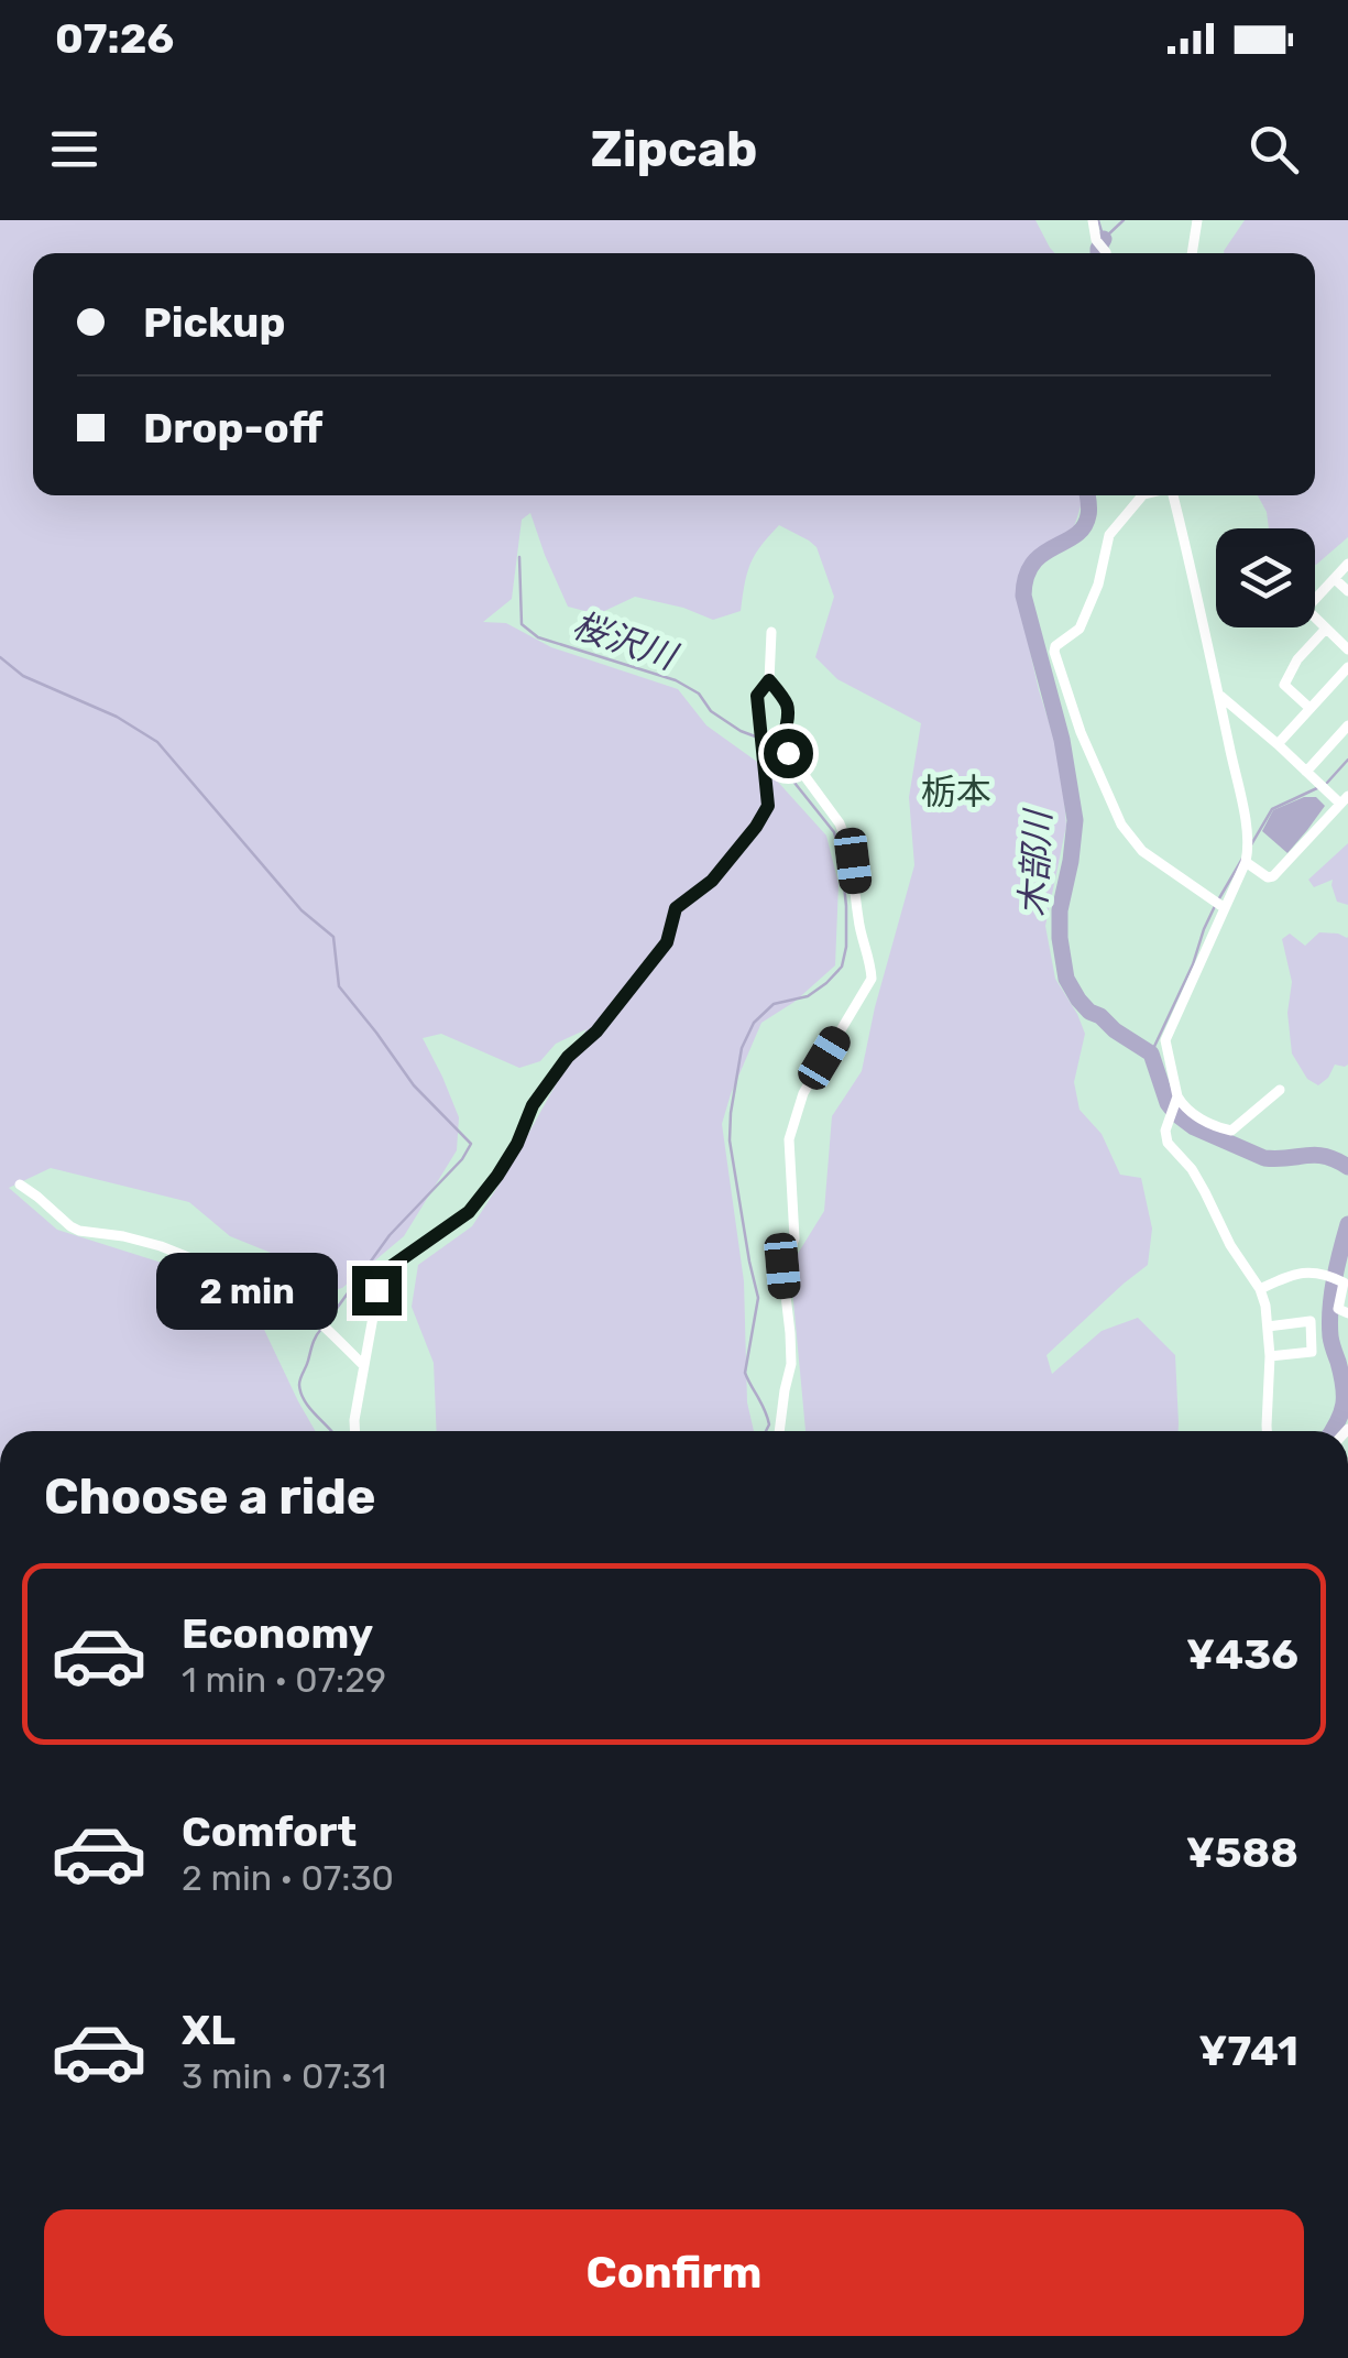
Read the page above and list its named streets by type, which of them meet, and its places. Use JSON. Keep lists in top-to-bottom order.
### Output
{
  "districts": ["栃本"],
  "water": ["桜沢川", "木部川"],
  "page": {
    "status": "07:26",
    "header": "Zipcab",
    "banner": ["Pickup", "Drop-off"],
    "bubble": "2 min",
    "heading": "Choose a ride",
    "list": [
      {
        "name": "Economy",
        "note": "1 min · 07:29",
        "value": "¥436"
      },
      {
        "name": "Comfort",
        "note": "2 min · 07:30",
        "value": "¥588"
      },
      {
        "name": "XL",
        "note": "3 min · 07:31",
        "value": "¥741"
      }
    ],
    "buttons": "Confirm"
  }
}
